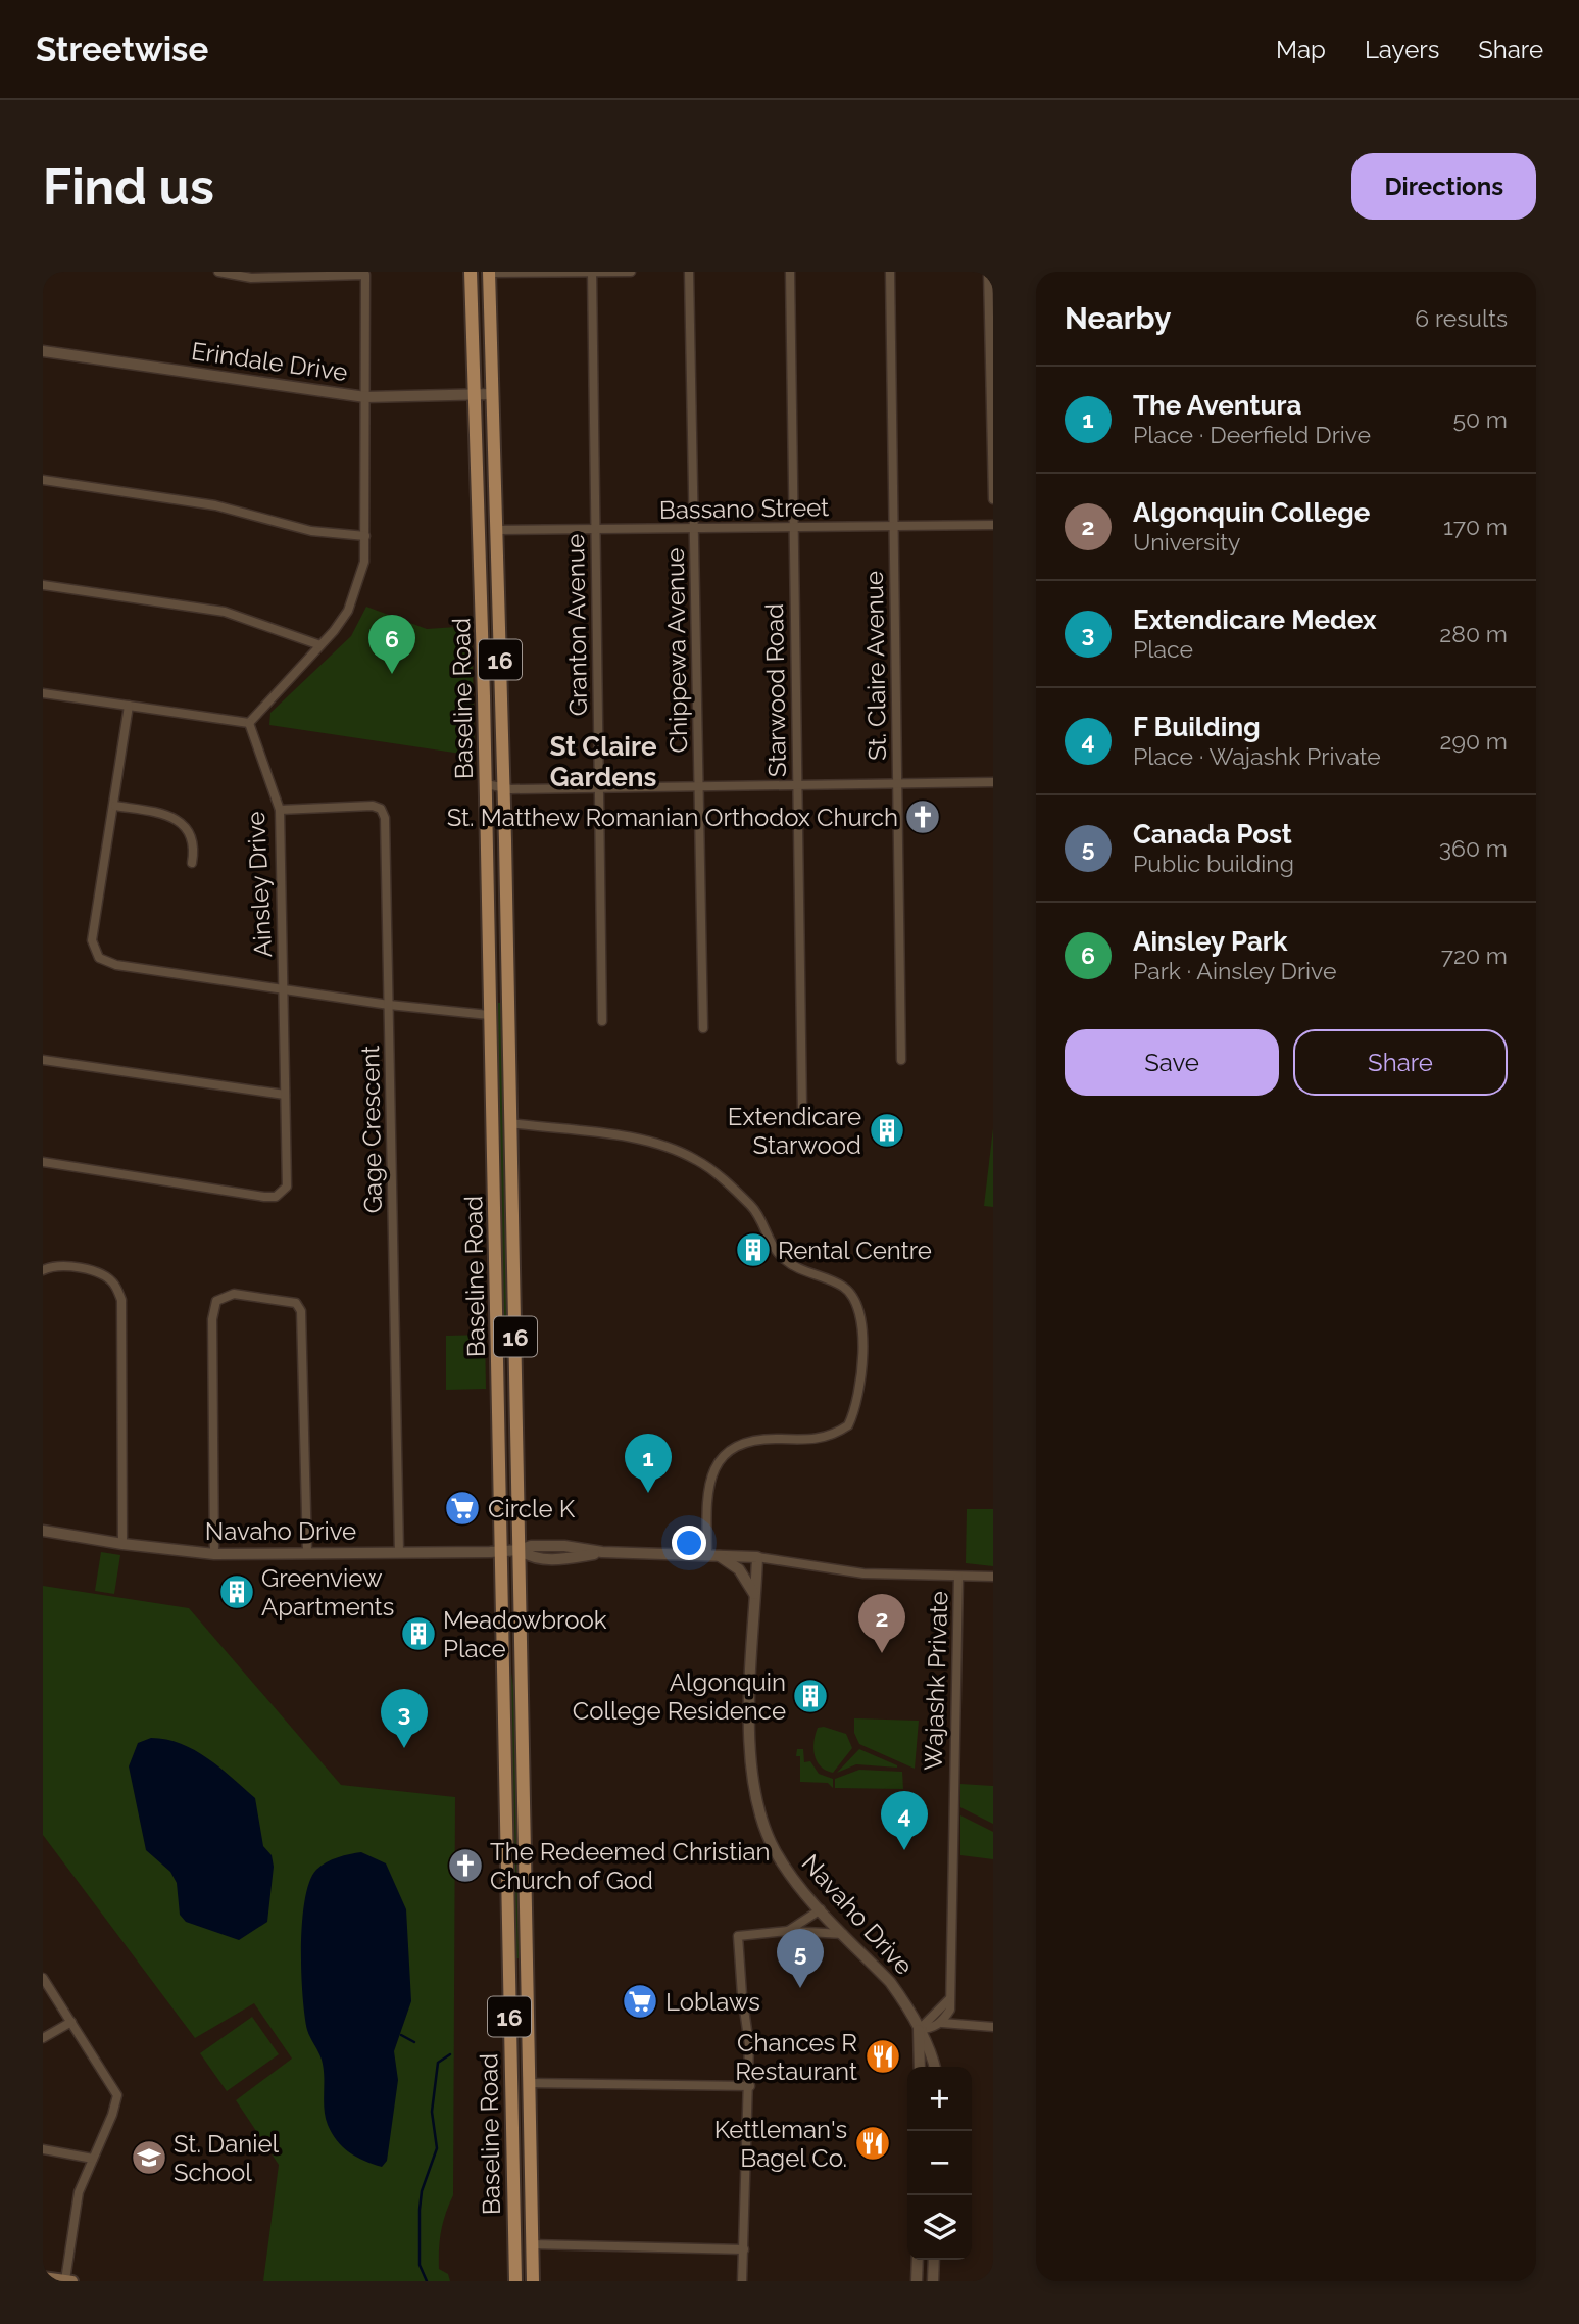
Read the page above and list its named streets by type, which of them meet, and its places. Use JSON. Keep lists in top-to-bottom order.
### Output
{
  "streets": {
    "main road": ["16", "Baseline Road"],
    "street": [
      "Erindale Drive",
      "Bassano Street",
      "Granton Avenue",
      "Chippewa Avenue",
      "St. Claire Avenue",
      "Starwood Road",
      "Ainsley Drive",
      "Gage Crescent",
      "Navaho Drive",
      "Wajashk Private"
    ]
  },
  "crossings": [
    ["Erindale Drive", "Baseline Road"],
    ["Bassano Street", "Granton Avenue"],
    ["Bassano Street", "Chippewa Avenue"],
    ["Bassano Street", "St. Claire Avenue"],
    ["Bassano Street", "Starwood Road"],
    ["Bassano Street", "Baseline Road"],
    ["Baseline Road", "Navaho Drive"],
    ["Ainsley Drive", "Gage Crescent"],
    ["Gage Crescent", "Navaho Drive"]
  ],
  "districts": ["St Claire Gardens"],
  "places": {
    "church": ["St. Matthew Romanian Orthodox Church", "The Redeemed Christian Church of God"],
    "building": [
      "Extendicare Starwood",
      "Rental Centre",
      "Greenview Apartments",
      "Meadowbrook Place",
      "Algonquin College Residence"
    ],
    "supermarket": ["Circle K", "Loblaws"],
    "restaurant": ["Chances R Restaurant", "Kettleman's Bagel Co."],
    "school or university": ["St. Daniel School"]
  },
  "page": {
    "header": "Streetwise",
    "nav": ["Map", "Layers", "Share"],
    "buttons": [
      "Directions",
      ["Save", "Share"]
    ],
    "title": "Find us",
    "heading": ["Nearby", "6 results"],
    "list": [
      {
        "mark": "1",
        "name": "The Aventura",
        "note": "Place · Deerfield Drive",
        "value": "50 m"
      },
      {
        "mark": "2",
        "name": "Algonquin College",
        "note": "University",
        "value": "170 m"
      },
      {
        "mark": "3",
        "name": "Extendicare Medex",
        "note": "Place",
        "value": "280 m"
      },
      {
        "mark": "4",
        "name": "F Building",
        "note": "Place · Wajashk Private",
        "value": "290 m"
      },
      {
        "mark": "5",
        "name": "Canada Post",
        "note": "Public building",
        "value": "360 m"
      },
      {
        "mark": "6",
        "name": "Ainsley Park",
        "note": "Park · Ainsley Drive",
        "value": "720 m"
      }
    ],
    "pins": [
      "6",
      "1",
      "2",
      "3",
      "4",
      "5"
    ],
    "map_buttons": ["+", "−"]
  }
}
